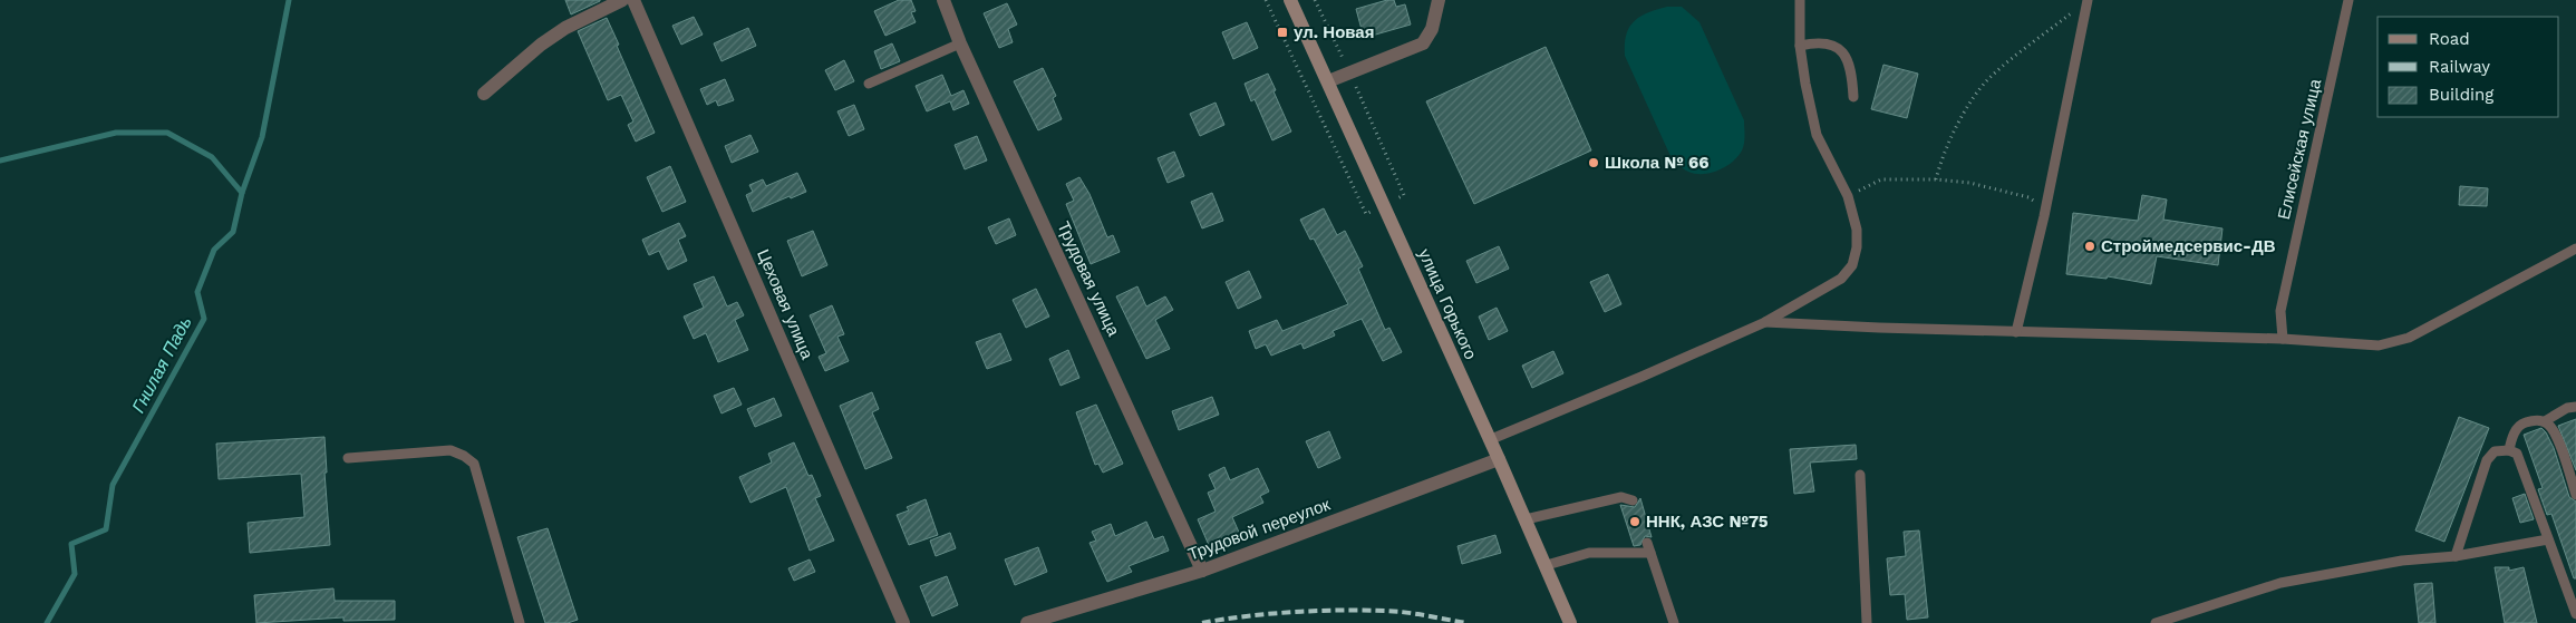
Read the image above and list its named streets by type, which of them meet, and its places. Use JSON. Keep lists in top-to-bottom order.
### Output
{
  "streets": {
    "main road": ["улица Горького"],
    "street": ["Трудовая улица", "Цеховая улица", "Трудовой переулок"],
    "lane": ["Елисейская улица"]
  },
  "crossings": [
    ["Трудовая улица", "Трудовой переулок"],
    ["улица Горького", "Трудовой переулок"]
  ],
  "water": ["Гнилая Падь"],
  "places": {
    "transit": ["ул. Новая"],
    "other": ["Школа № 66", "Строймедсервис-ДВ", "ННК, АЗС №75"]
  },
  "legend": ["Road", "Railway", "Building"]
}
